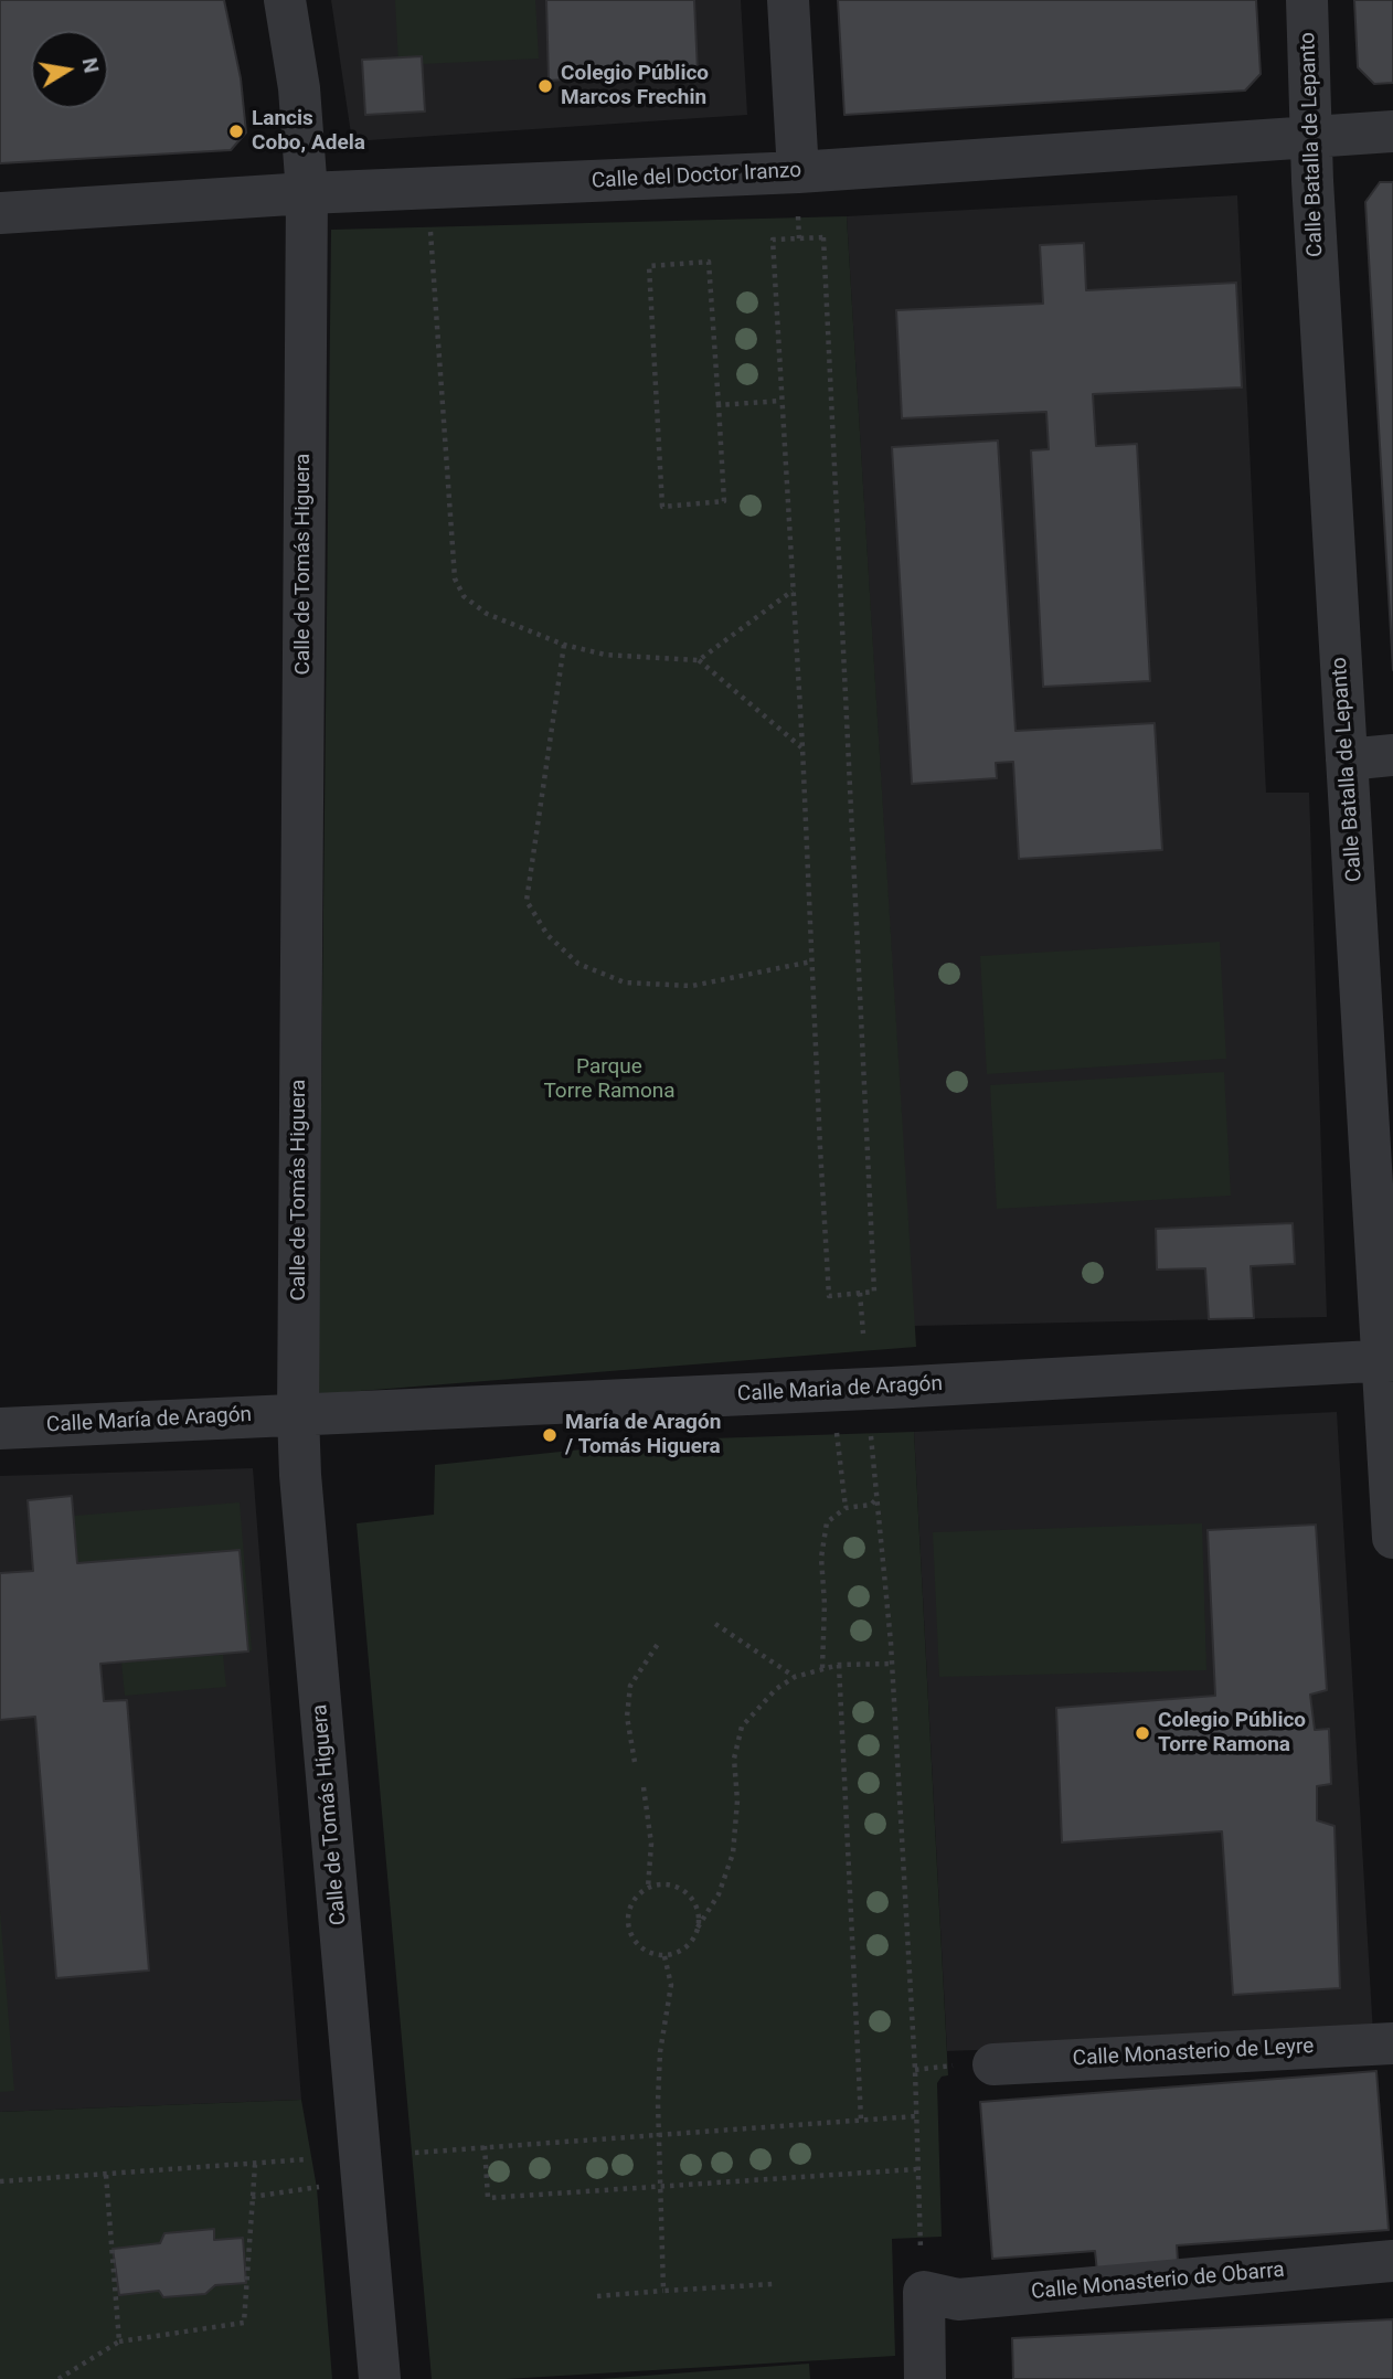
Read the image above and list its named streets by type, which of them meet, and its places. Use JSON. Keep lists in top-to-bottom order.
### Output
{
  "streets": {
    "street": [
      "Calle Batalla de Lepanto",
      "Calle del Doctor Iranzo",
      "Calle de Tomás Higuera",
      "Calle Maria de Aragón",
      "Calle María de Aragón",
      "Calle Monasterio de Leyre",
      "Calle Monasterio de Obarra"
    ]
  },
  "crossings": [
    ["Calle Batalla de Lepanto", "Calle del Doctor Iranzo"],
    ["Calle Batalla de Lepanto", "Calle Maria de Aragón"],
    ["Calle del Doctor Iranzo", "Calle de Tomás Higuera"],
    ["Calle de Tomás Higuera", "Calle Maria de Aragón"],
    ["Calle de Tomás Higuera", "Calle María de Aragón"],
    ["Calle Maria de Aragón", "Calle María de Aragón"]
  ],
  "parks": ["Parque Torre Ramona"],
  "places": [
    "Colegio Público Marcos Frechin",
    "Lancis Cobo, Adela",
    "María de Aragón / Tomás Higuera",
    "Colegio Público Torre Ramona"
  ],
  "north": "right"
}
